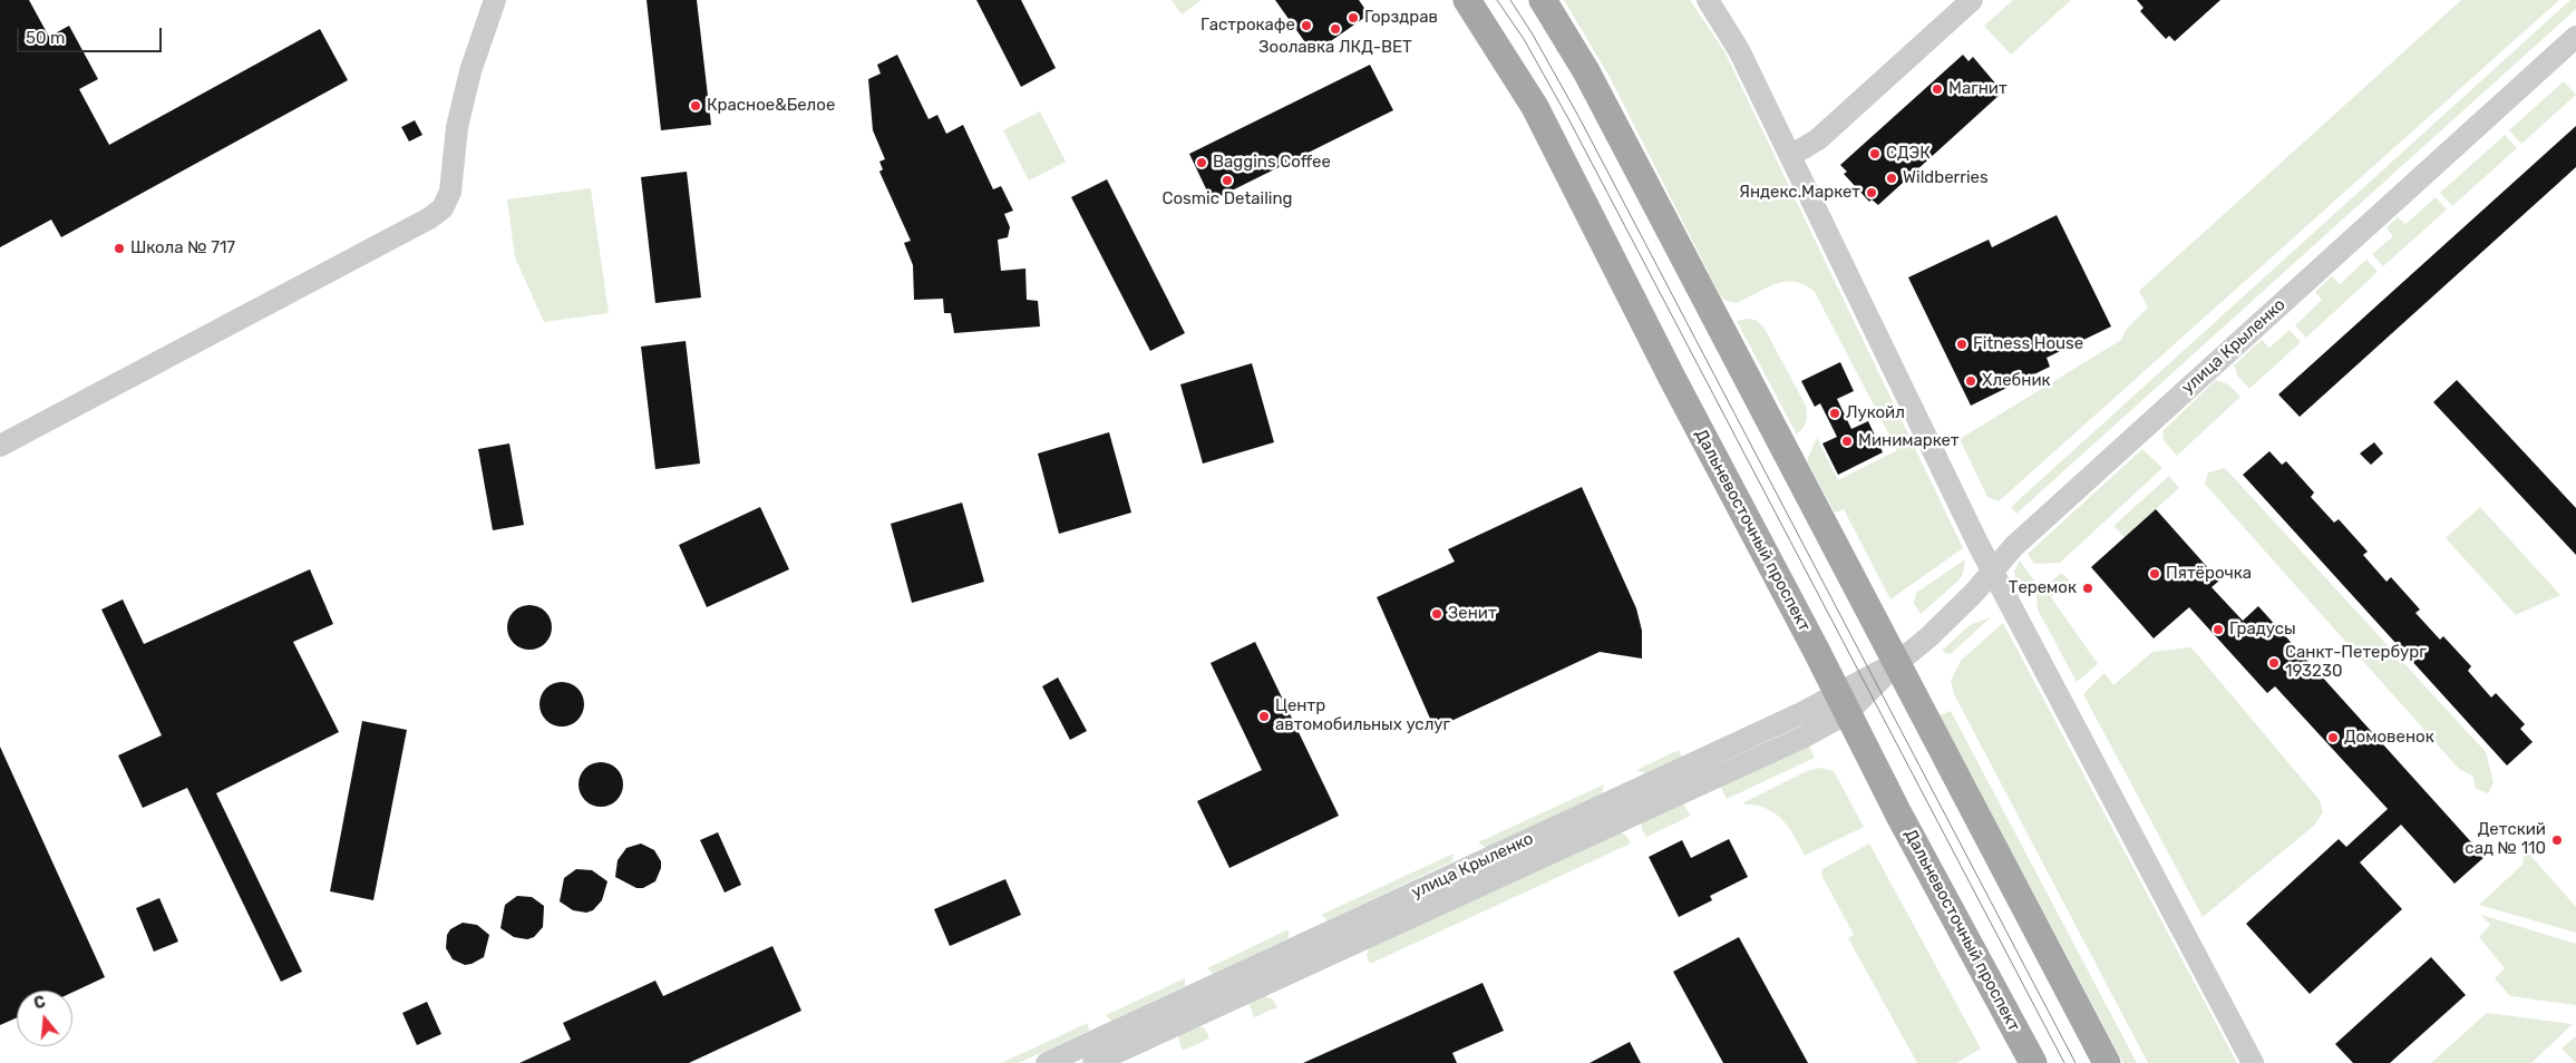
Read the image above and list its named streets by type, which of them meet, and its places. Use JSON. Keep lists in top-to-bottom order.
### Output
{
  "streets": {
    "main road": ["Дальневосточный проспект"],
    "street": ["улица Крыленко"]
  },
  "crossings": [
    ["улица Крыленко", "Дальневосточный проспект"]
  ],
  "places": [
    "Горздрав",
    "Гастрокафе",
    "Зоолавка ЛКД-ВЕТ",
    "Магнит",
    "Красное&Белое",
    "СДЭК",
    "Baggins Coffee",
    "Wildberries",
    "Cosmic Detailing",
    "Яндекс.Маркет",
    "Школа № 717",
    "Fitness House",
    "Хлебник",
    "Лукойл",
    "Минимаркет",
    "Пятёрочка",
    "Теремок",
    "Зенит",
    "Градусы",
    "Санкт-Петербург 193230",
    "Центр автомобильных услуг",
    "Домовенок",
    "Детский сад № 110"
  ],
  "scale_bar": "50 m",
  "north": "top"
}
